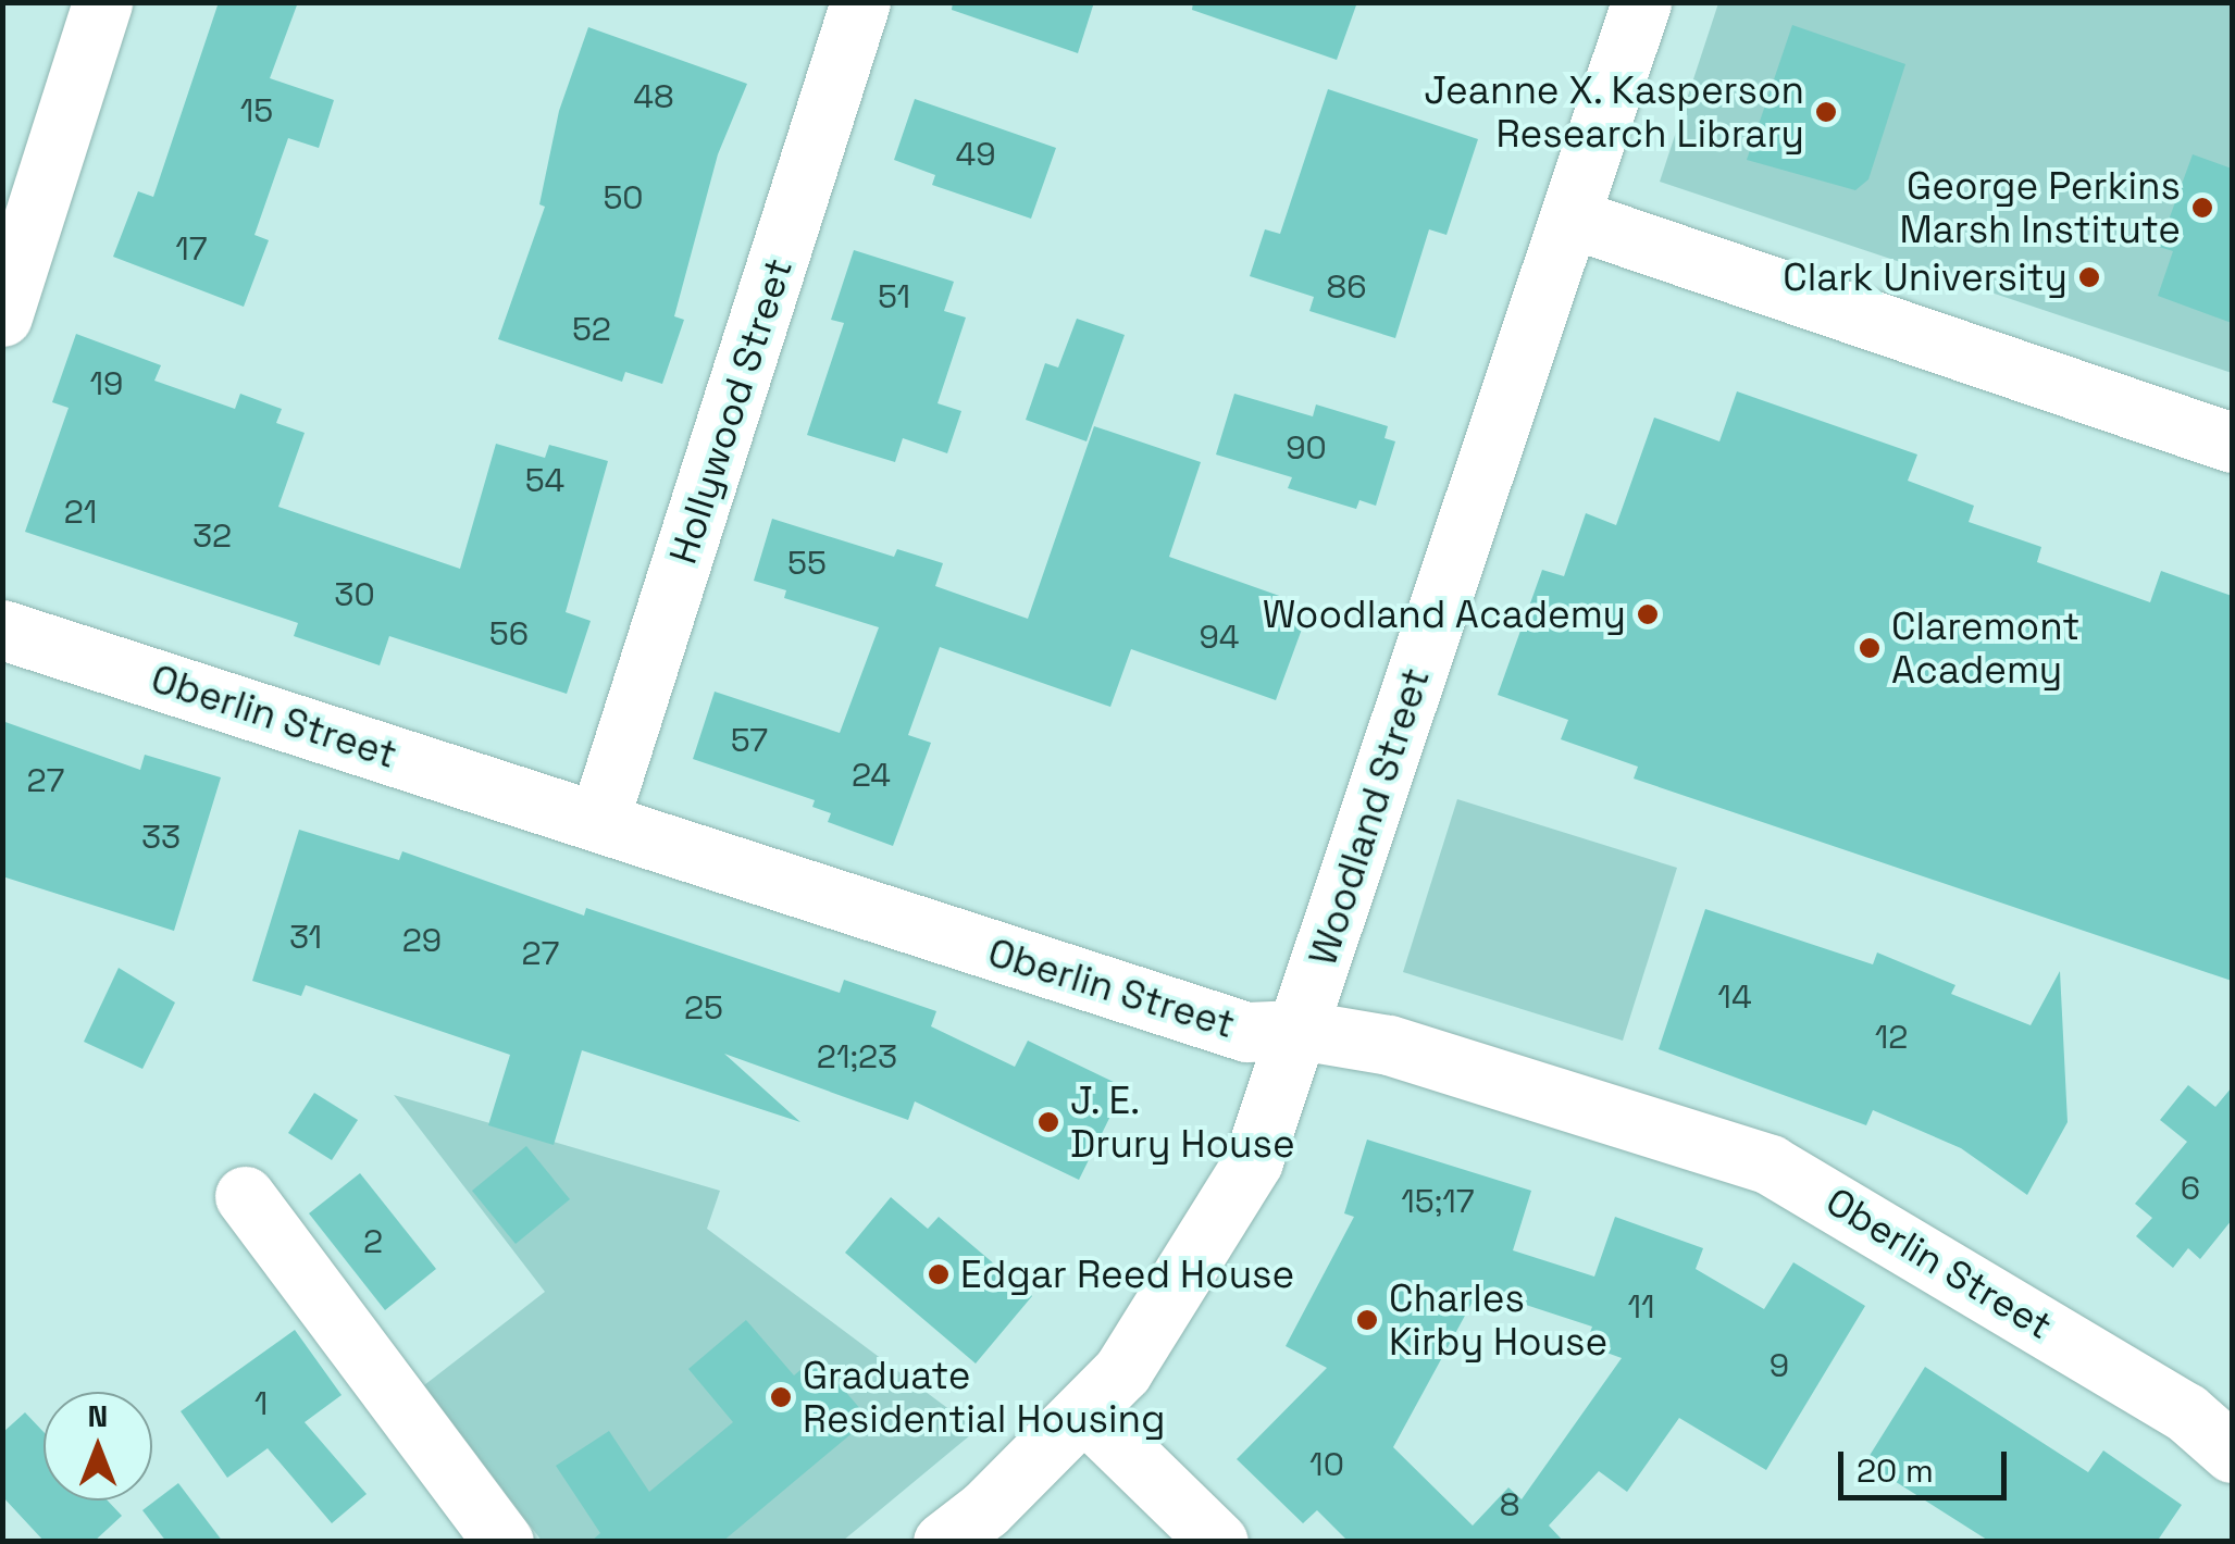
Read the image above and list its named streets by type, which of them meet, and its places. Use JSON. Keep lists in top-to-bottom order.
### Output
{
  "streets": {
    "street": ["Hollywood Street", "Oberlin Street", "Woodland Street"]
  },
  "crossings": [
    ["Hollywood Street", "Oberlin Street"],
    ["Oberlin Street", "Woodland Street"]
  ],
  "places": [
    "Jeanne X. Kasperson Research Library",
    "George Perkins Marsh Institute",
    "Clark University",
    "Woodland Academy",
    "Claremont Academy",
    "J. E. Drury House",
    "Edgar Reed House",
    "Charles Kirby House",
    "Graduate Residential Housing"
  ],
  "house_numbers": [
    "48",
    "15",
    "49",
    "50",
    "17",
    "86",
    "51",
    "52",
    "19",
    "90",
    "54",
    "21",
    "32",
    "55",
    "30",
    "56",
    "94",
    "57",
    "24",
    "27",
    "33",
    "31",
    "29",
    "27",
    "14",
    "25",
    "12",
    "21;23",
    "6",
    "15;17",
    "2",
    "11",
    "9",
    "1",
    "10",
    "8"
  ],
  "scale_bar": "20 m",
  "north": "top"
}
